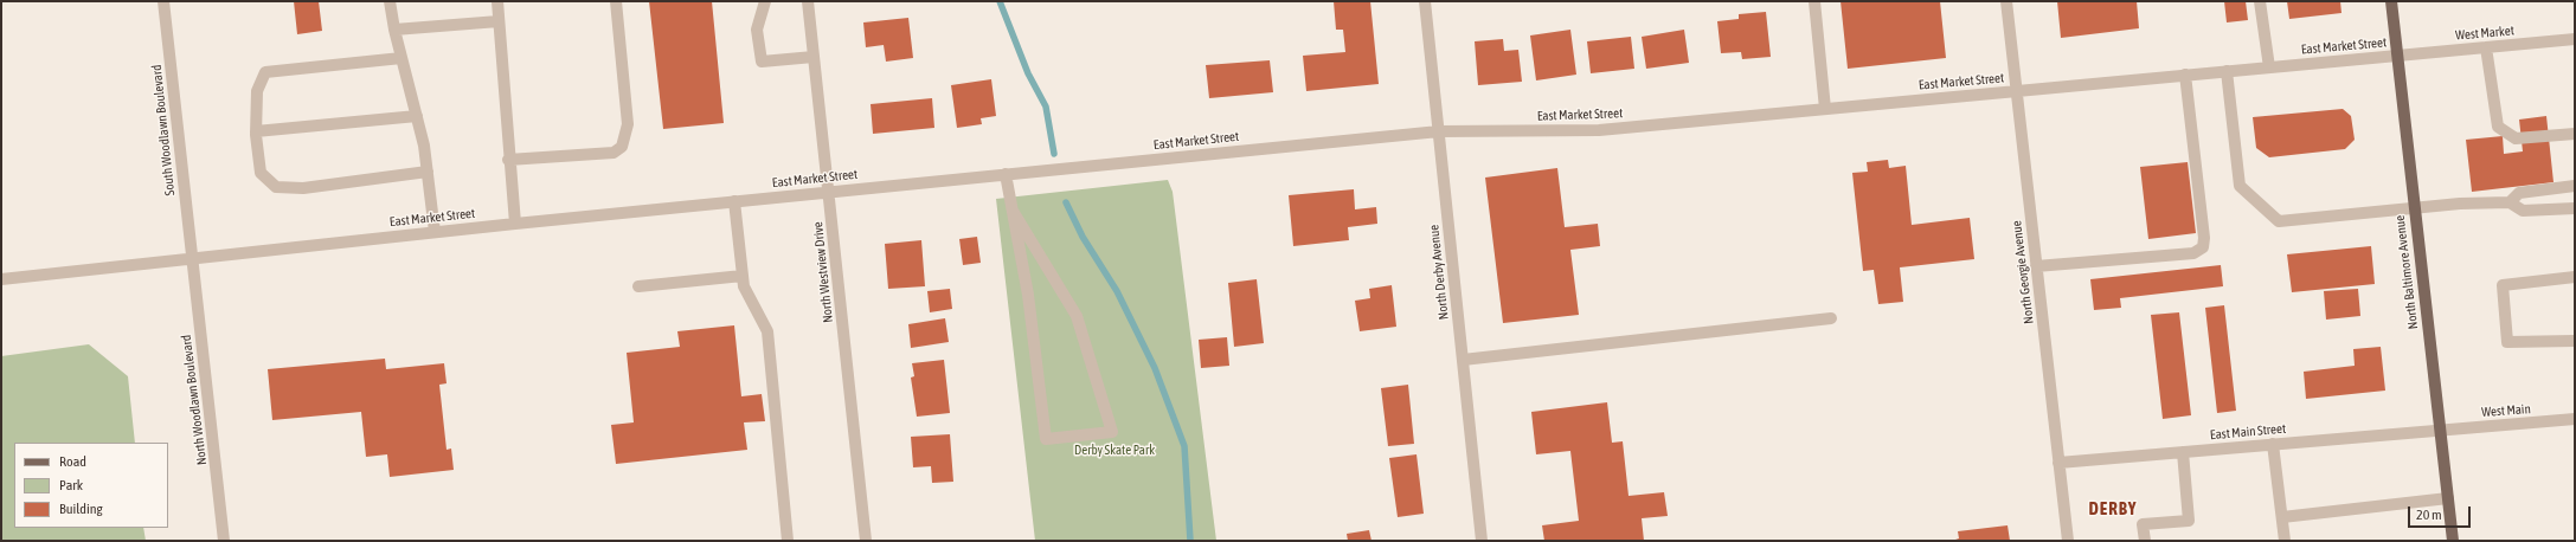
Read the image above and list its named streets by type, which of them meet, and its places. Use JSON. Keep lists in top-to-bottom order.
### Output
{
  "streets": {
    "main road": ["North Baltimore Avenue"],
    "street": [
      "West Market",
      "East Market Street",
      "South Woodlawn Boulevard",
      "North Westview Drive",
      "North Derby Avenue",
      "North Georgie Avenue",
      "North Woodlawn Boulevard",
      "West Main",
      "East Main Street"
    ]
  },
  "crossings": [
    ["West Market", "East Market Street"],
    ["West Market", "North Baltimore Avenue"],
    ["East Market Street", "South Woodlawn Boulevard"],
    ["East Market Street", "North Westview Drive"],
    ["East Market Street", "North Derby Avenue"],
    ["East Market Street", "North Georgie Avenue"],
    ["East Market Street", "North Baltimore Avenue"],
    ["East Market Street", "North Woodlawn Boulevard"],
    ["South Woodlawn Boulevard", "North Woodlawn Boulevard"],
    ["North Georgie Avenue", "East Main Street"],
    ["North Baltimore Avenue", "West Main"],
    ["North Baltimore Avenue", "East Main Street"],
    ["West Main", "East Main Street"]
  ],
  "districts": ["DERBY"],
  "parks": ["Derby Skate Park"],
  "legend": ["Road", "Park", "Building"],
  "scale_bar": "20 m"
}
